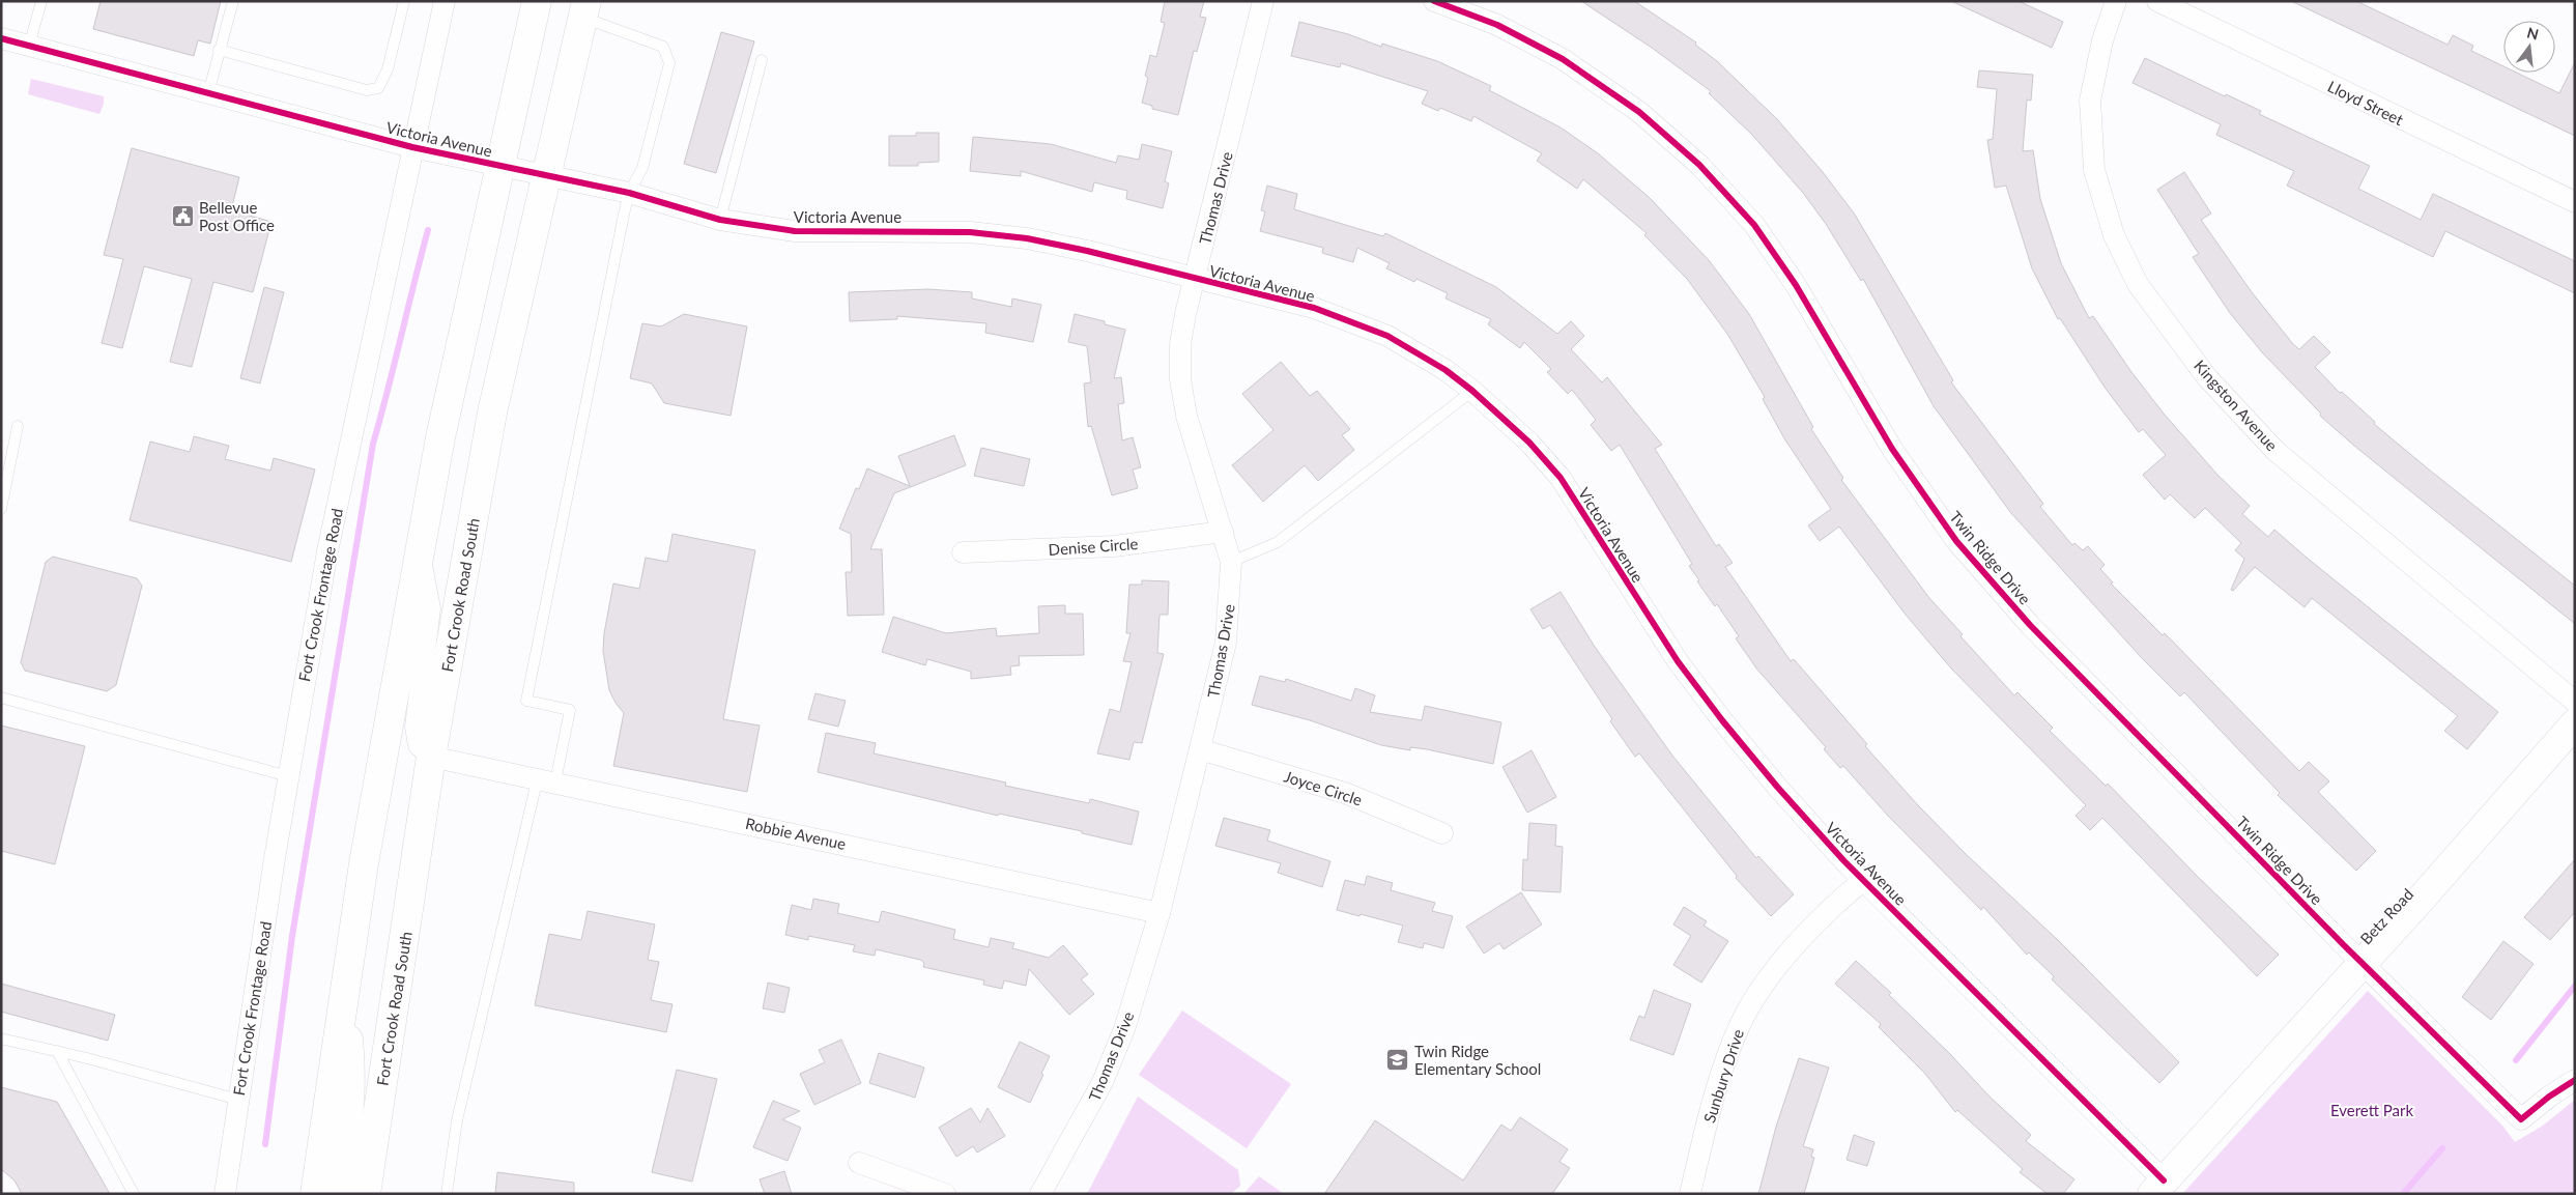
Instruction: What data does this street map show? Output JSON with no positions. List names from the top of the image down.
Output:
{
  "streets": {
    "main road": ["Fort Crook Road South", "Betz Road"],
    "street": [
      "Lloyd Street",
      "Victoria Avenue",
      "Thomas Drive",
      "Kingston Avenue",
      "Denise Circle",
      "Twin Ridge Drive",
      "Fort Crook Frontage Road",
      "Joyce Circle",
      "Robbie Avenue",
      "Sunbury Drive"
    ]
  },
  "crossings": [
    ["Victoria Avenue", "Thomas Drive"],
    ["Victoria Avenue", "Fort Crook Frontage Road"],
    ["Victoria Avenue", "Fort Crook Road South"],
    ["Victoria Avenue", "Betz Road"],
    ["Victoria Avenue", "Sunbury Drive"],
    ["Thomas Drive", "Denise Circle"],
    ["Thomas Drive", "Joyce Circle"],
    ["Thomas Drive", "Robbie Avenue"],
    ["Twin Ridge Drive", "Betz Road"],
    ["Fort Crook Road South", "Robbie Avenue"]
  ],
  "parks": ["Everett Park"],
  "places": {
    "public building": ["Bellevue Post Office"],
    "school or university": ["Twin Ridge Elementary School"]
  },
  "north": "top"
}
